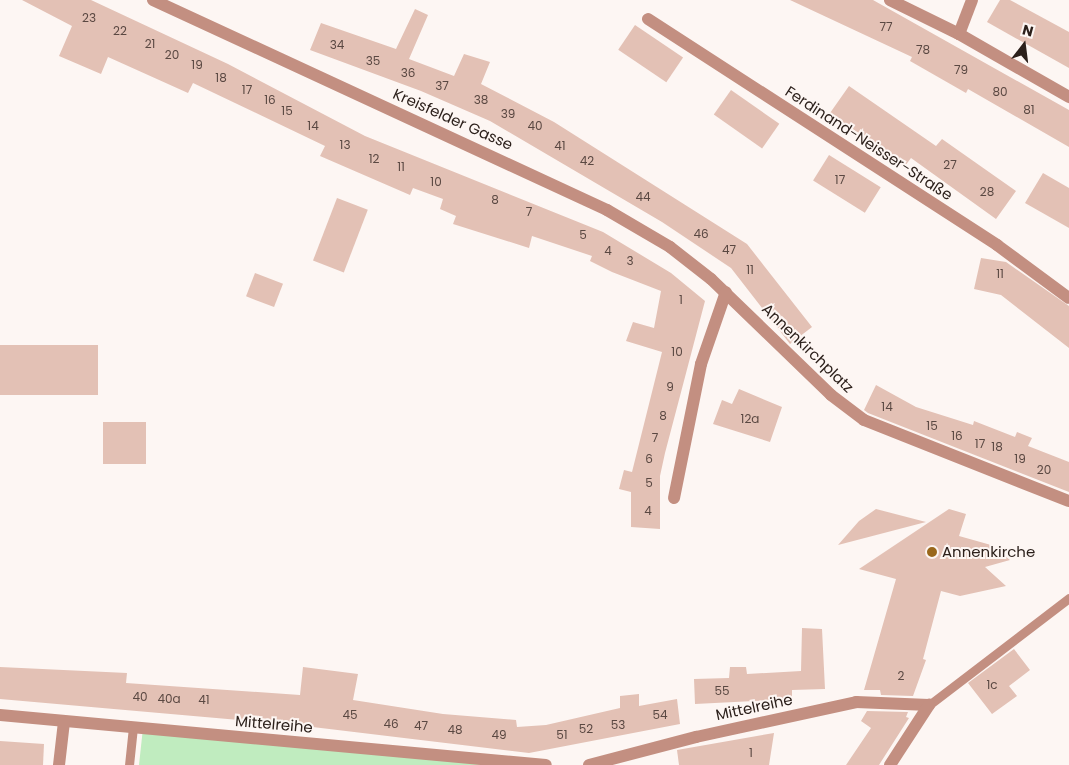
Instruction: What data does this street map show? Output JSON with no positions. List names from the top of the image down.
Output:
{
  "streets": {
    "street": [
      "Kreisfelder Gasse",
      "Ferdinand-Neisser-Straße",
      "Annenkirchplatz",
      "Mittelreihe"
    ]
  },
  "crossings": [
    ["Kreisfelder Gasse", "Annenkirchplatz"]
  ],
  "places": ["Annenkirche"],
  "house_numbers": [
    "23",
    "77",
    "22",
    "21",
    "34",
    "78",
    "20",
    "35",
    "19",
    "79",
    "36",
    "18",
    "37",
    "17",
    "80",
    "16",
    "38",
    "81",
    "15",
    "39",
    "14",
    "40",
    "13",
    "41",
    "12",
    "42",
    "27",
    "11",
    "17",
    "10",
    "28",
    "44",
    "8",
    "7",
    "46",
    "5",
    "47",
    "4",
    "3",
    "11",
    "11",
    "1",
    "10",
    "9",
    "14",
    "8",
    "12a",
    "15",
    "16",
    "7",
    "17",
    "18",
    "6",
    "19",
    "20",
    "5",
    "4",
    "2",
    "1c",
    "55",
    "40",
    "40a",
    "41",
    "45",
    "54",
    "46",
    "53",
    "47",
    "52",
    "48",
    "49",
    "51",
    "1"
  ],
  "north": "top"
}
